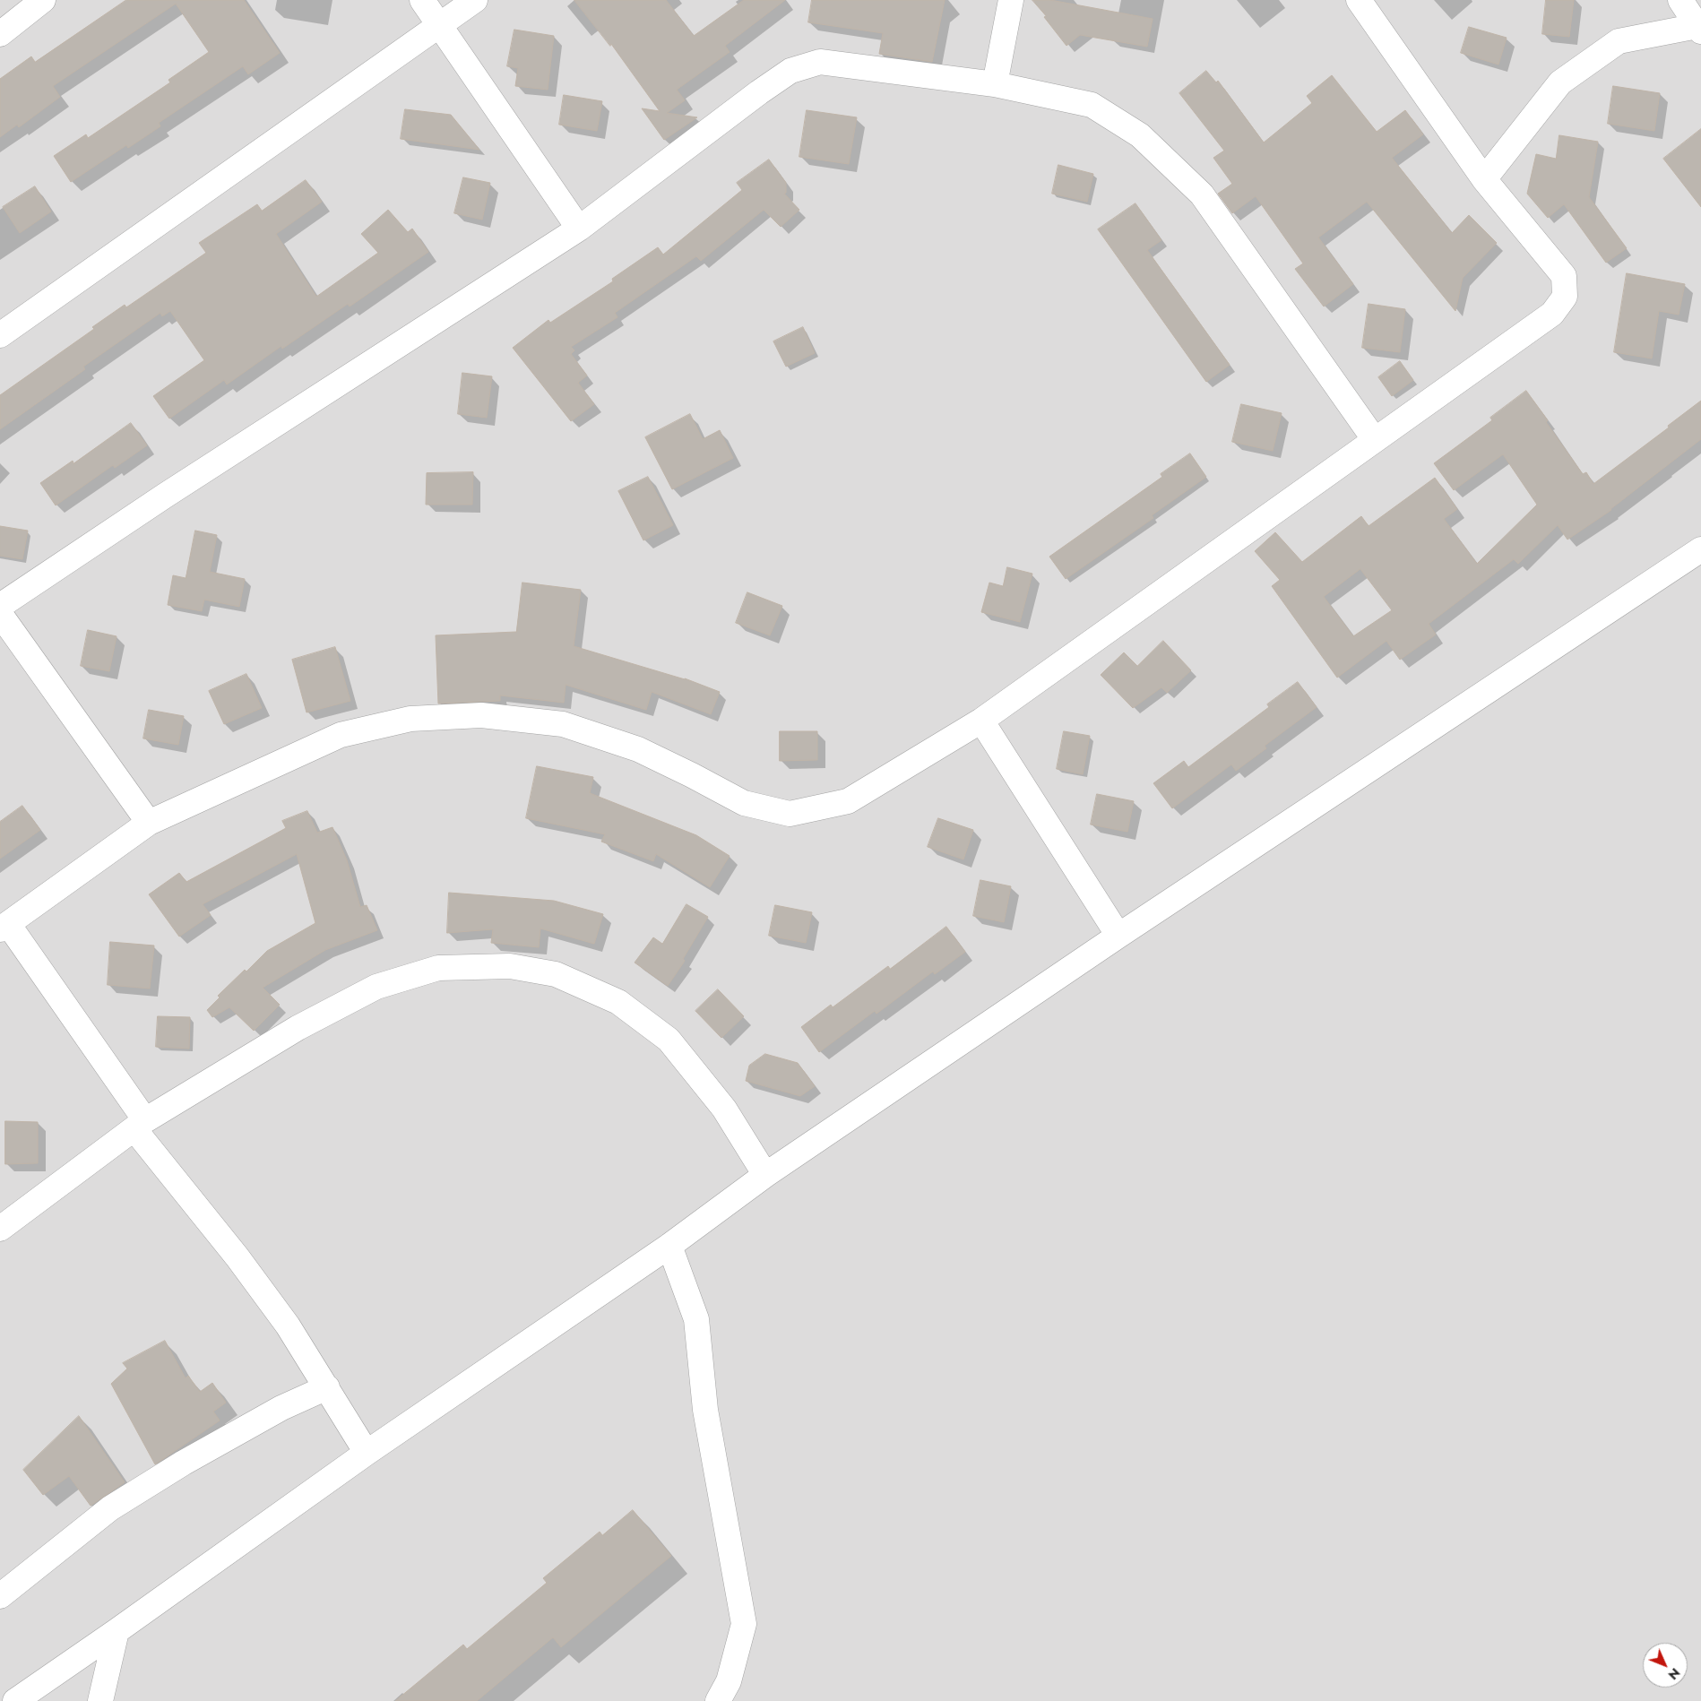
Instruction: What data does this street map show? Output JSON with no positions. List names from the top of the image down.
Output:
{
  "north": "bottom right"
}
